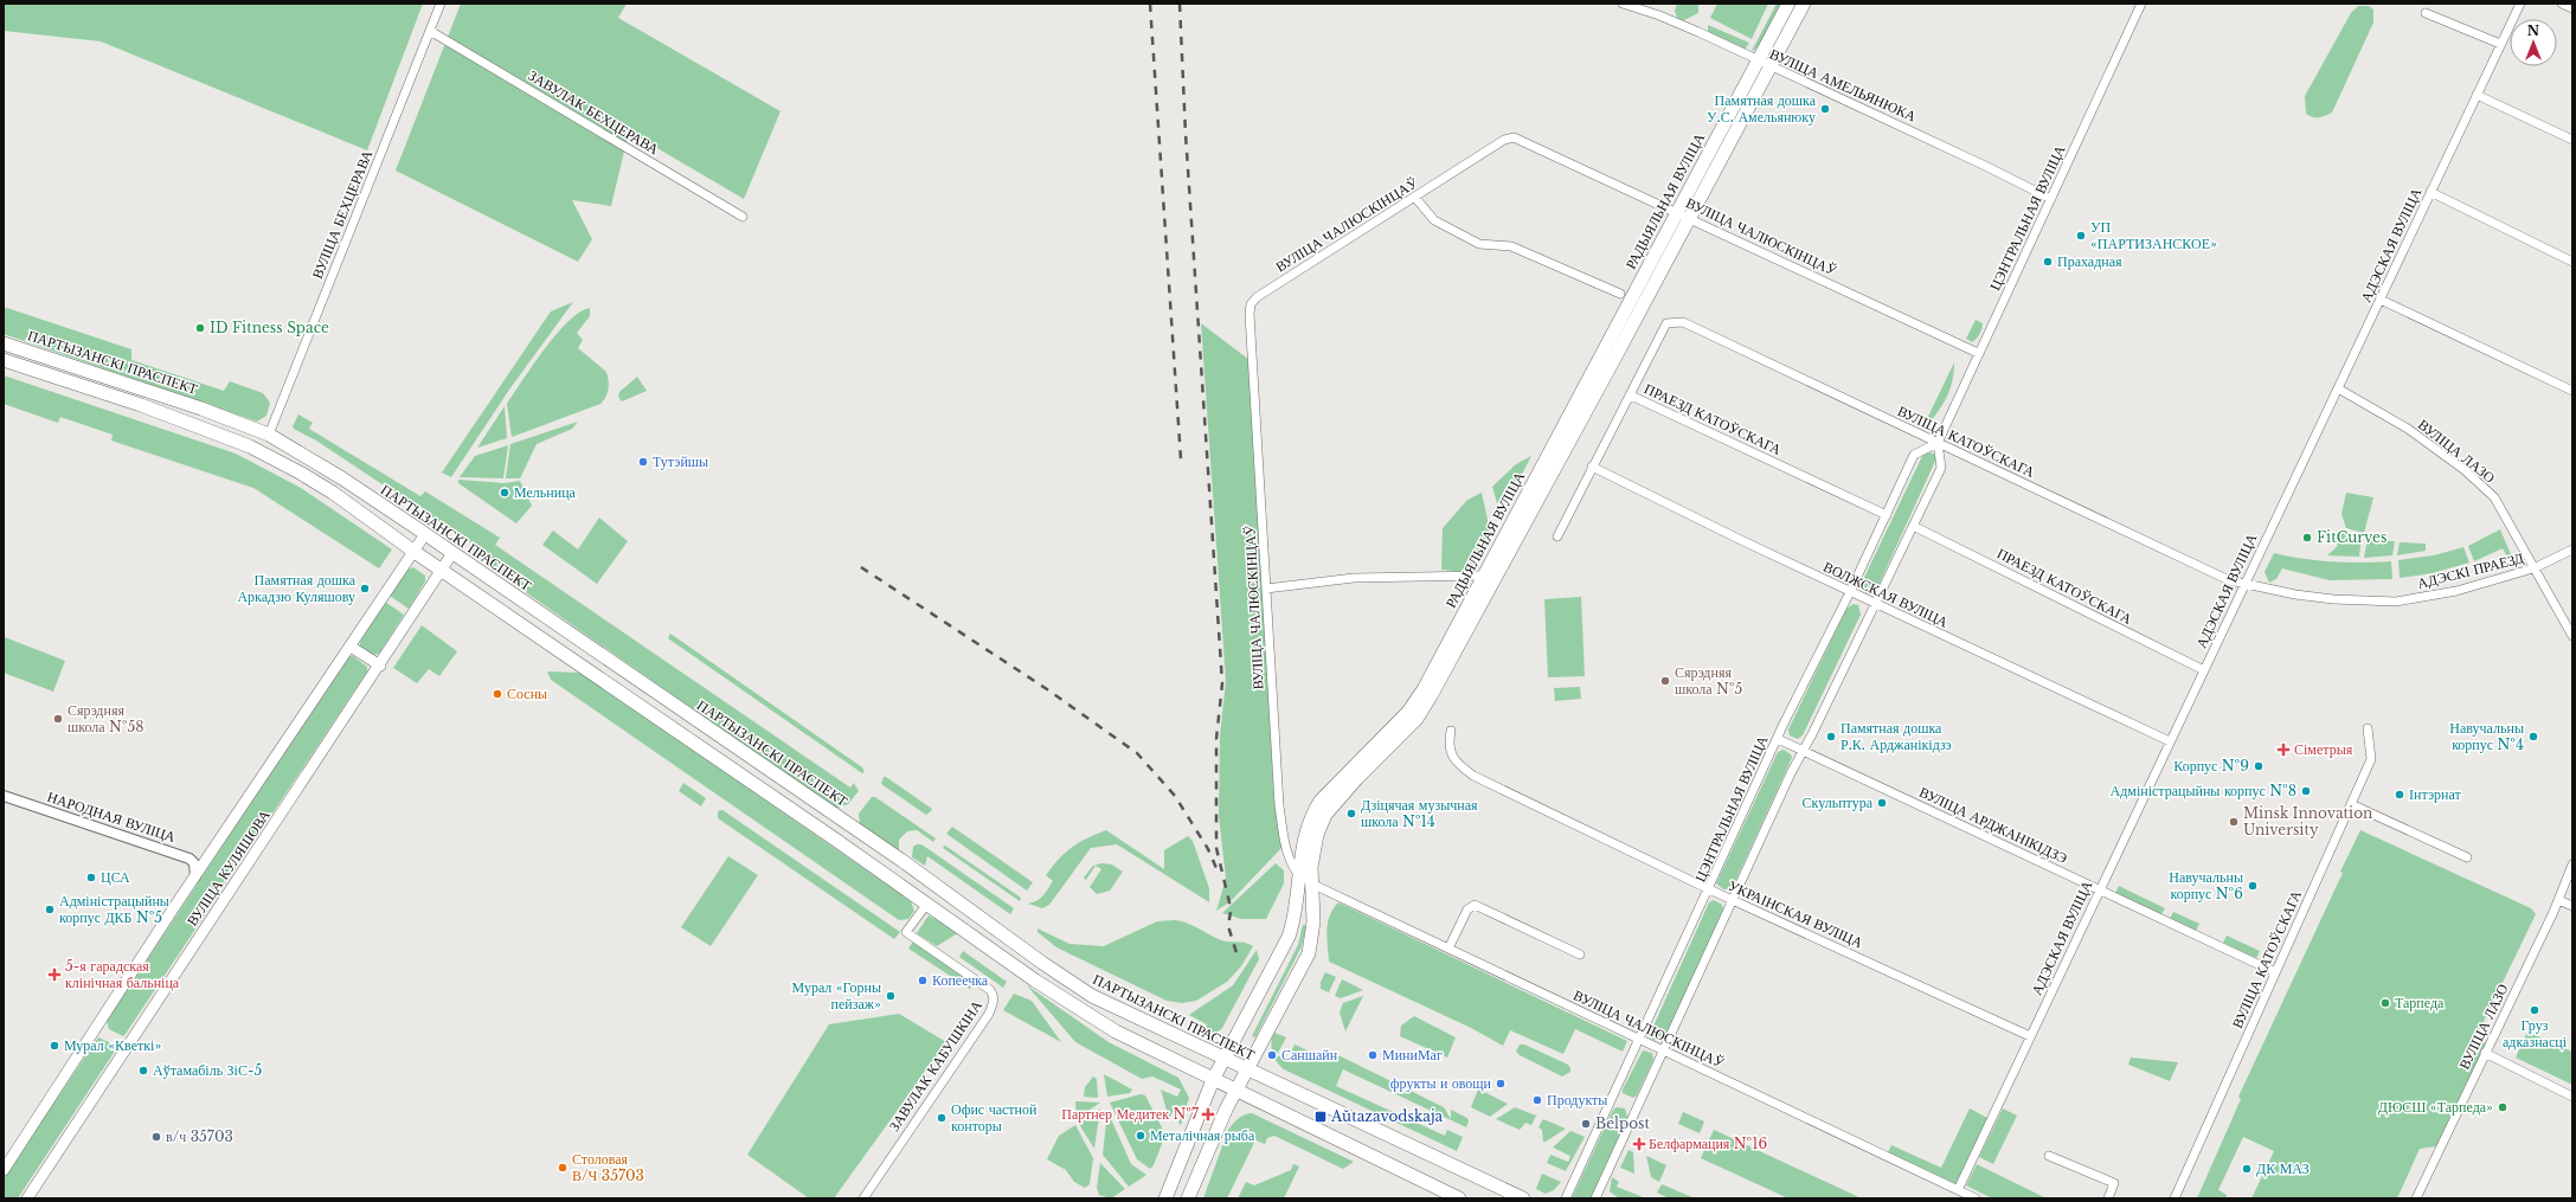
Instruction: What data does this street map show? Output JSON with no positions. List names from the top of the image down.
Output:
{
  "streets": {
    "main road": ["РАДЫЯЛЬНАЯ ВУЛІЦА", "ПАРТЫЗАНСКІ ПРАСПЕКТ", "ВУЛІЦА КУЛЯШОВА"],
    "street": [
      "ВУЛІЦА АМЕЛЬЯНЮКА",
      "ЗАВУЛАК БЕХЦЕРАВА",
      "ВУЛІЦА БЕХЦЕРАВА",
      "ЦЭНТРАЛЬНАЯ ВУЛІЦА",
      "ВУЛІЦА ЧАЛЮСКІНЦАЎ",
      "АДЭСКАЯ ВУЛІЦА",
      "ПРАЕЗД КАТОЎСКАГА",
      "ВУЛІЦА КАТОЎСКАГА",
      "ВУЛІЦА ЛАЗО",
      "АДЭСКІ ПРАЕЗД",
      "ВОЛЖСКАЯ ВУЛІЦА",
      "НАРОДНАЯ ВУЛІЦА",
      "ВУЛІЦА АРДЖАНІКІДЗЭ",
      "УКРАІНСКАЯ ВУЛІЦА",
      "ЗАВУЛАК КАБУШКІНА"
    ]
  },
  "crossings": [
    ["ВУЛІЦА АМЕЛЬЯНЮКА", "РАДЫЯЛЬНАЯ ВУЛІЦА"],
    ["ВУЛІЦА АМЕЛЬЯНЮКА", "ЦЭНТРАЛЬНАЯ ВУЛІЦА"],
    ["ЗАВУЛАК БЕХЦЕРАВА", "ВУЛІЦА БЕХЦЕРАВА"],
    ["РАДЫЯЛЬНАЯ ВУЛІЦА", "ВУЛІЦА ЧАЛЮСКІНЦАЎ"],
    ["РАДЫЯЛЬНАЯ ВУЛІЦА", "ПАРТЫЗАНСКІ ПРАСПЕКТ"],
    ["ВУЛІЦА БЕХЦЕРАВА", "ПАРТЫЗАНСКІ ПРАСПЕКТ"],
    ["ЦЭНТРАЛЬНАЯ ВУЛІЦА", "ВУЛІЦА ЧАЛЮСКІНЦАЎ"],
    ["ЦЭНТРАЛЬНАЯ ВУЛІЦА", "ПРАЕЗД КАТОЎСКАГА"],
    ["ЦЭНТРАЛЬНАЯ ВУЛІЦА", "ВУЛІЦА КАТОЎСКАГА"],
    ["ЦЭНТРАЛЬНАЯ ВУЛІЦА", "ВОЛЖСКАЯ ВУЛІЦА"],
    ["ЦЭНТРАЛЬНАЯ ВУЛІЦА", "ВУЛІЦА АРДЖАНІКІДЗЭ"],
    ["ЦЭНТРАЛЬНАЯ ВУЛІЦА", "УКРАІНСКАЯ ВУЛІЦА"],
    ["ВУЛІЦА ЧАЛЮСКІНЦАЎ", "АДЭСКАЯ ВУЛІЦА"],
    ["АДЭСКАЯ ВУЛІЦА", "ПРАЕЗД КАТОЎСКАГА"],
    ["АДЭСКАЯ ВУЛІЦА", "ВУЛІЦА КАТОЎСКАГА"],
    ["АДЭСКАЯ ВУЛІЦА", "ВУЛІЦА ЛАЗО"],
    ["АДЭСКАЯ ВУЛІЦА", "АДЭСКІ ПРАЕЗД"],
    ["АДЭСКАЯ ВУЛІЦА", "ВОЛЖСКАЯ ВУЛІЦА"],
    ["АДЭСКАЯ ВУЛІЦА", "ВУЛІЦА АРДЖАНІКІДЗЭ"],
    ["АДЭСКАЯ ВУЛІЦА", "УКРАІНСКАЯ ВУЛІЦА"],
    ["ПАРТЫЗАНСКІ ПРАСПЕКТ", "ВУЛІЦА КУЛЯШОВА"],
    ["ПРАЕЗД КАТОЎСКАГА", "ВУЛІЦА КАТОЎСКАГА"],
    ["ВУЛІЦА КАТОЎСКАГА", "АДЭСКІ ПРАЕЗД"],
    ["ВУЛІЦА КАТОЎСКАГА", "ВУЛІЦА АРДЖАНІКІДЗЭ"],
    ["ВУЛІЦА ЛАЗО", "АДЭСКІ ПРАЕЗД"],
    ["НАРОДНАЯ ВУЛІЦА", "ВУЛІЦА КУЛЯШОВА"]
  ],
  "places": {
    "other": [
      "Памятная дошка У.С. Амельянюку",
      "УП «ПАРТИЗАНСКОЕ»",
      "Прахадная",
      "ID Fitness Space",
      "Тутэйшы",
      "Мельница",
      "FitCurves",
      "Памятная дошка Аркадзю Куляшову",
      "Сярэдняя школа №5",
      "Сосны",
      "Сярэдняя школа №58",
      "Памятная дошка Р.К. Арджанікідзэ",
      "Навучальны корпус №4",
      "Корпус №9",
      "Адміністрацыйны корпус №8",
      "Інтэрнат",
      "Скульптура",
      "Дзіцячая музычная школа №14",
      "Minsk Innovation University",
      "ЦСА",
      "Навучальны корпус №6",
      "Адміністрацыйны корпус ДКБ №5",
      "Копеечка",
      "Мурал «Горны пейзаж»",
      "Тарпеда",
      "Груз адказнасці",
      "Мурал «Кветкі»",
      "Саншайн",
      "МиниМаг",
      "Аўтамабіль ЗіС-5",
      "фрукты и овощи",
      "Продукты",
      "ДЮСШ «Тарпеда»",
      "Офис частной конторы",
      "Belpost",
      "Металічная рыба",
      "в/ч 35703",
      "Столовая В/Ч 35703",
      "ДК МАЗ"
    ],
    "health": [
      "Сіметрыя",
      "5-я гарадская клінічная бальніца",
      "Партнер Медитек №7",
      "Белфармация №16"
    ],
    "transit": ["Aŭtazavodskaja"]
  },
  "north": "top"
}
